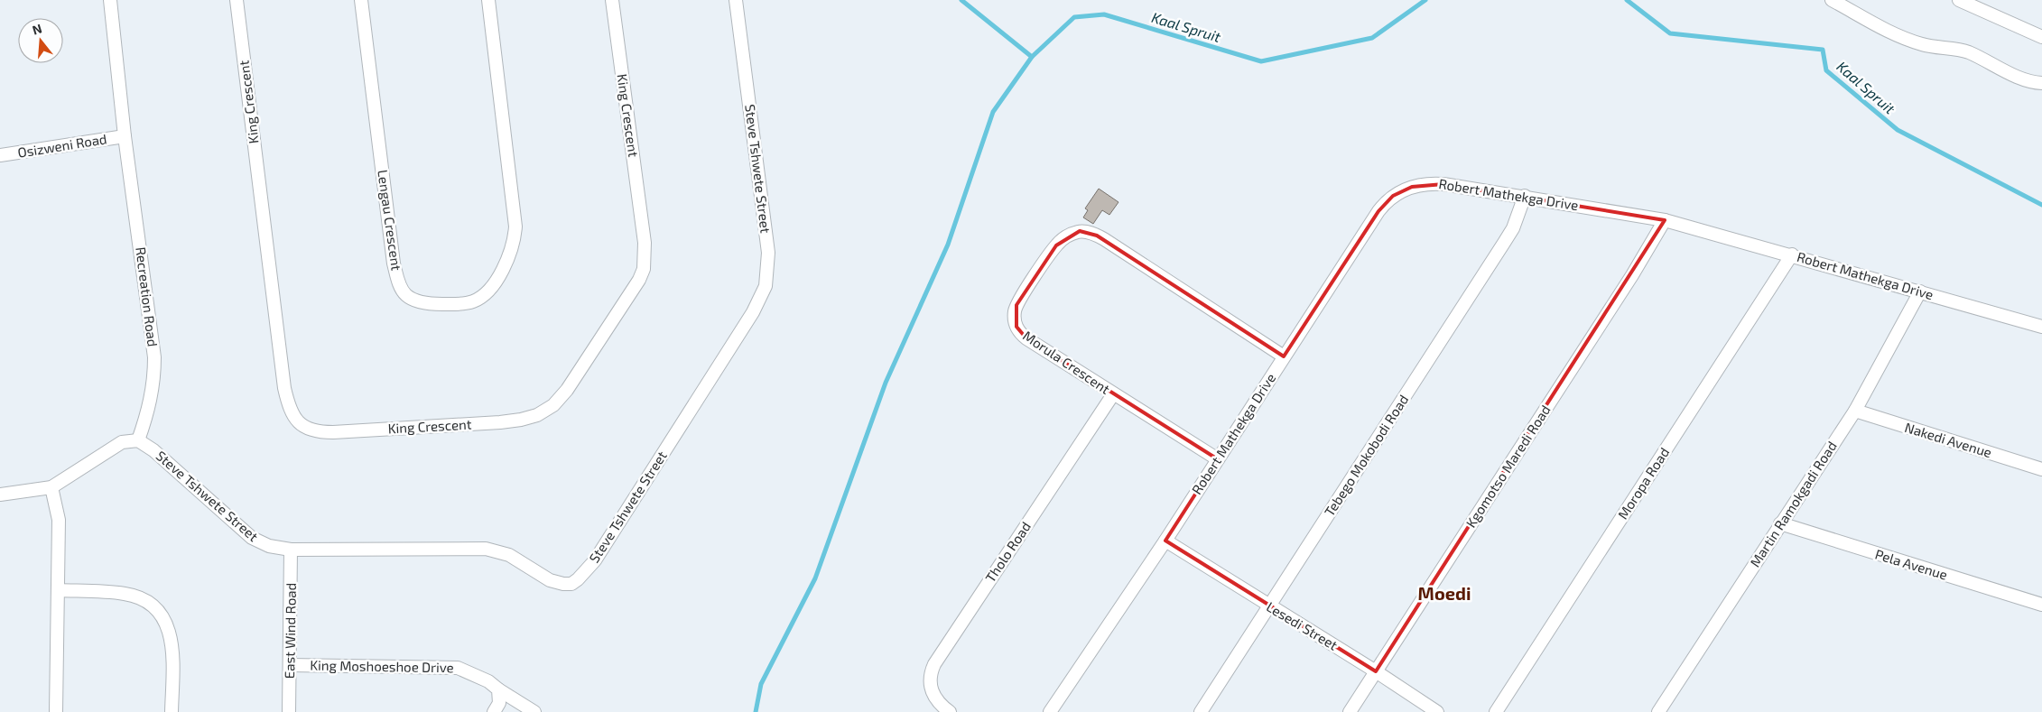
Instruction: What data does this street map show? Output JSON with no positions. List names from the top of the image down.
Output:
{
  "streets": {
    "street": [
      "King Crescent",
      "Osizweni Road",
      "Steve Tshwete Street",
      "Robert Mathekga Drive",
      "Lengau Crescent",
      "Recreation Road",
      "Morula Crescent",
      "Nakedi Avenue",
      "Tebego Mokobodi Road",
      "Kgomotso Maredi Road",
      "Moropa Road",
      "Martin Ramokgadi Road",
      "Tholo Road",
      "Pela Avenue",
      "Lesedi Street",
      "East Wind Road",
      "King Moshoeshoe Drive"
    ]
  },
  "crossings": [
    ["Osizweni Road", "Recreation Road"],
    ["Steve Tshwete Street", "Recreation Road"],
    ["Steve Tshwete Street", "East Wind Road"],
    ["Robert Mathekga Drive", "Morula Crescent"],
    ["Robert Mathekga Drive", "Tebego Mokobodi Road"],
    ["Robert Mathekga Drive", "Kgomotso Maredi Road"],
    ["Robert Mathekga Drive", "Moropa Road"],
    ["Robert Mathekga Drive", "Martin Ramokgadi Road"],
    ["Robert Mathekga Drive", "Lesedi Street"],
    ["Morula Crescent", "Tholo Road"],
    ["Nakedi Avenue", "Martin Ramokgadi Road"],
    ["Tebego Mokobodi Road", "Lesedi Street"],
    ["Kgomotso Maredi Road", "Lesedi Street"],
    ["Martin Ramokgadi Road", "Pela Avenue"],
    ["East Wind Road", "King Moshoeshoe Drive"]
  ],
  "districts": ["Moedi"],
  "water": ["Kaal Spruit"],
  "north": "top"
}
